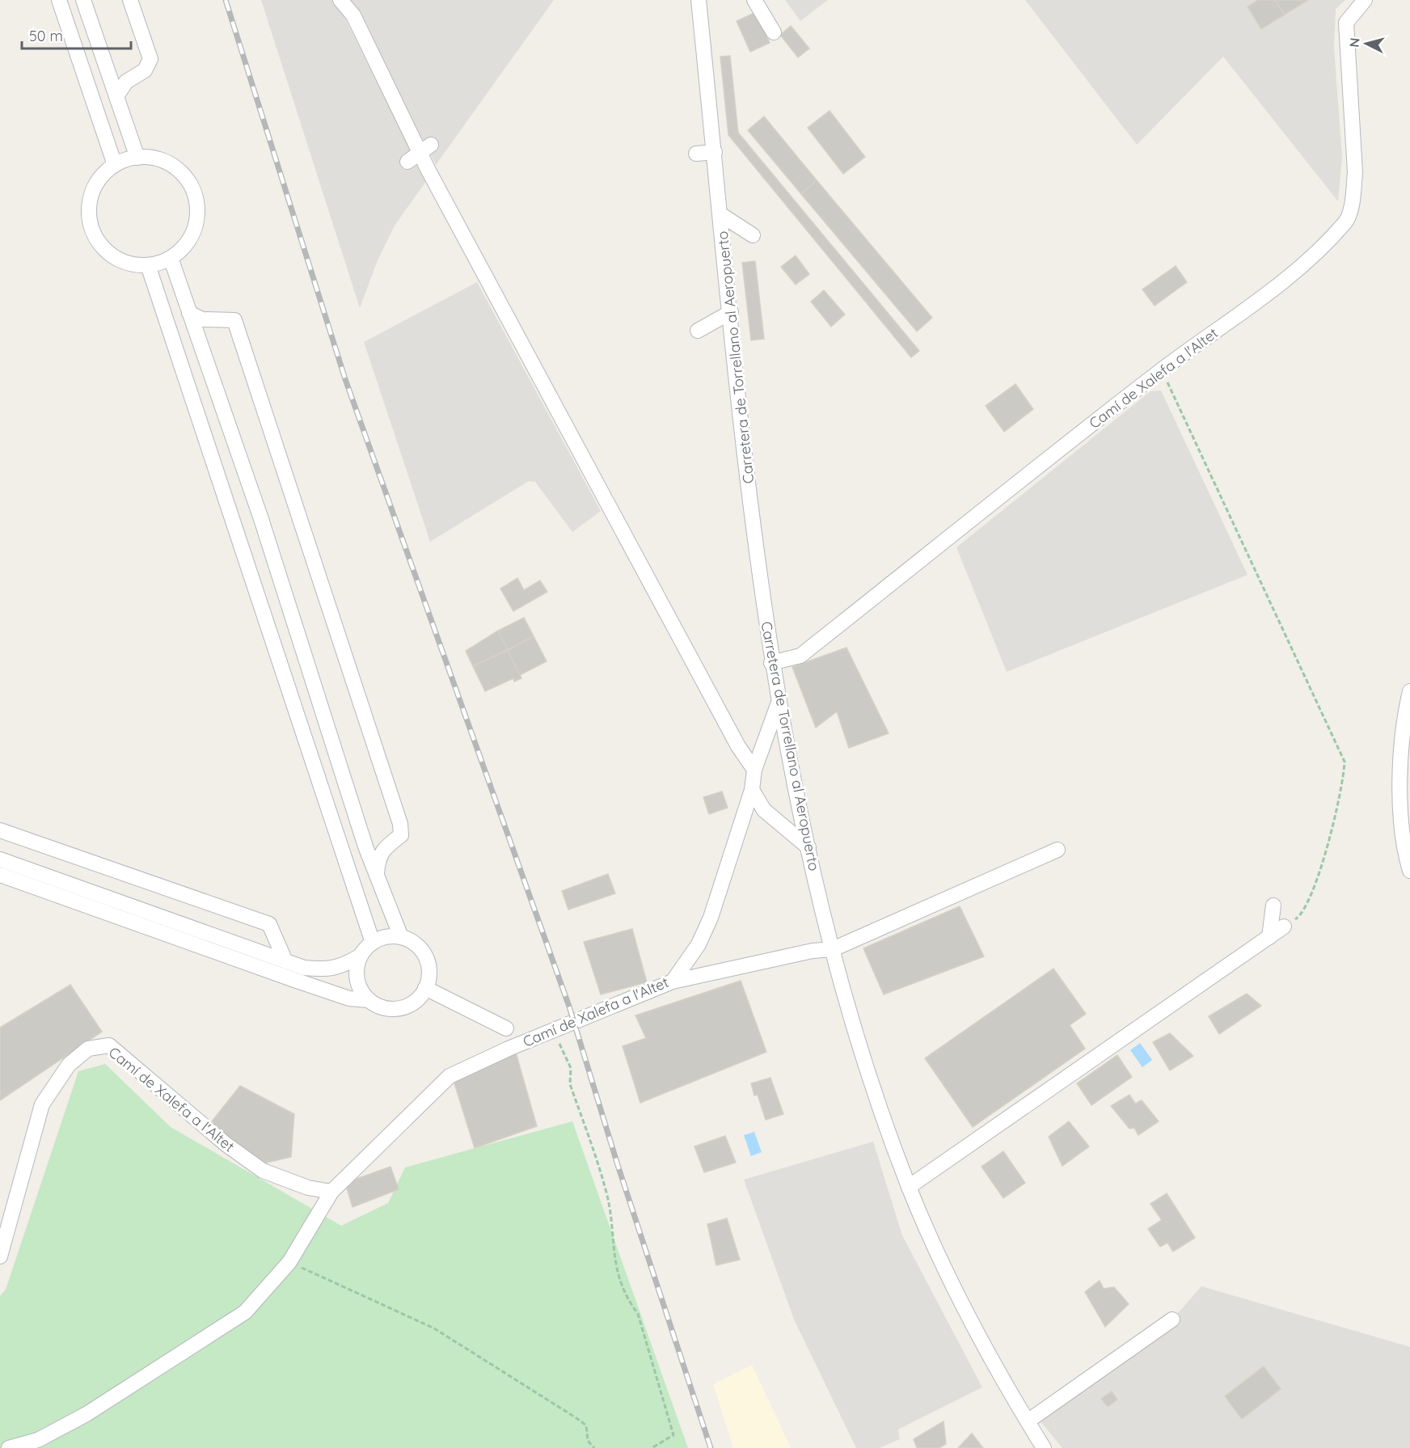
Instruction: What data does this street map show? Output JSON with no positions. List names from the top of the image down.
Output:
{
  "streets": {
    "street": ["Carretera de Torrellano al Aeropuerto", "Camí de Xalefa a l'Altet"]
  },
  "crossings": [
    ["Carretera de Torrellano al Aeropuerto", "Camí de Xalefa a l'Altet"]
  ],
  "scale_bar": "50 m",
  "north": "left"
}
